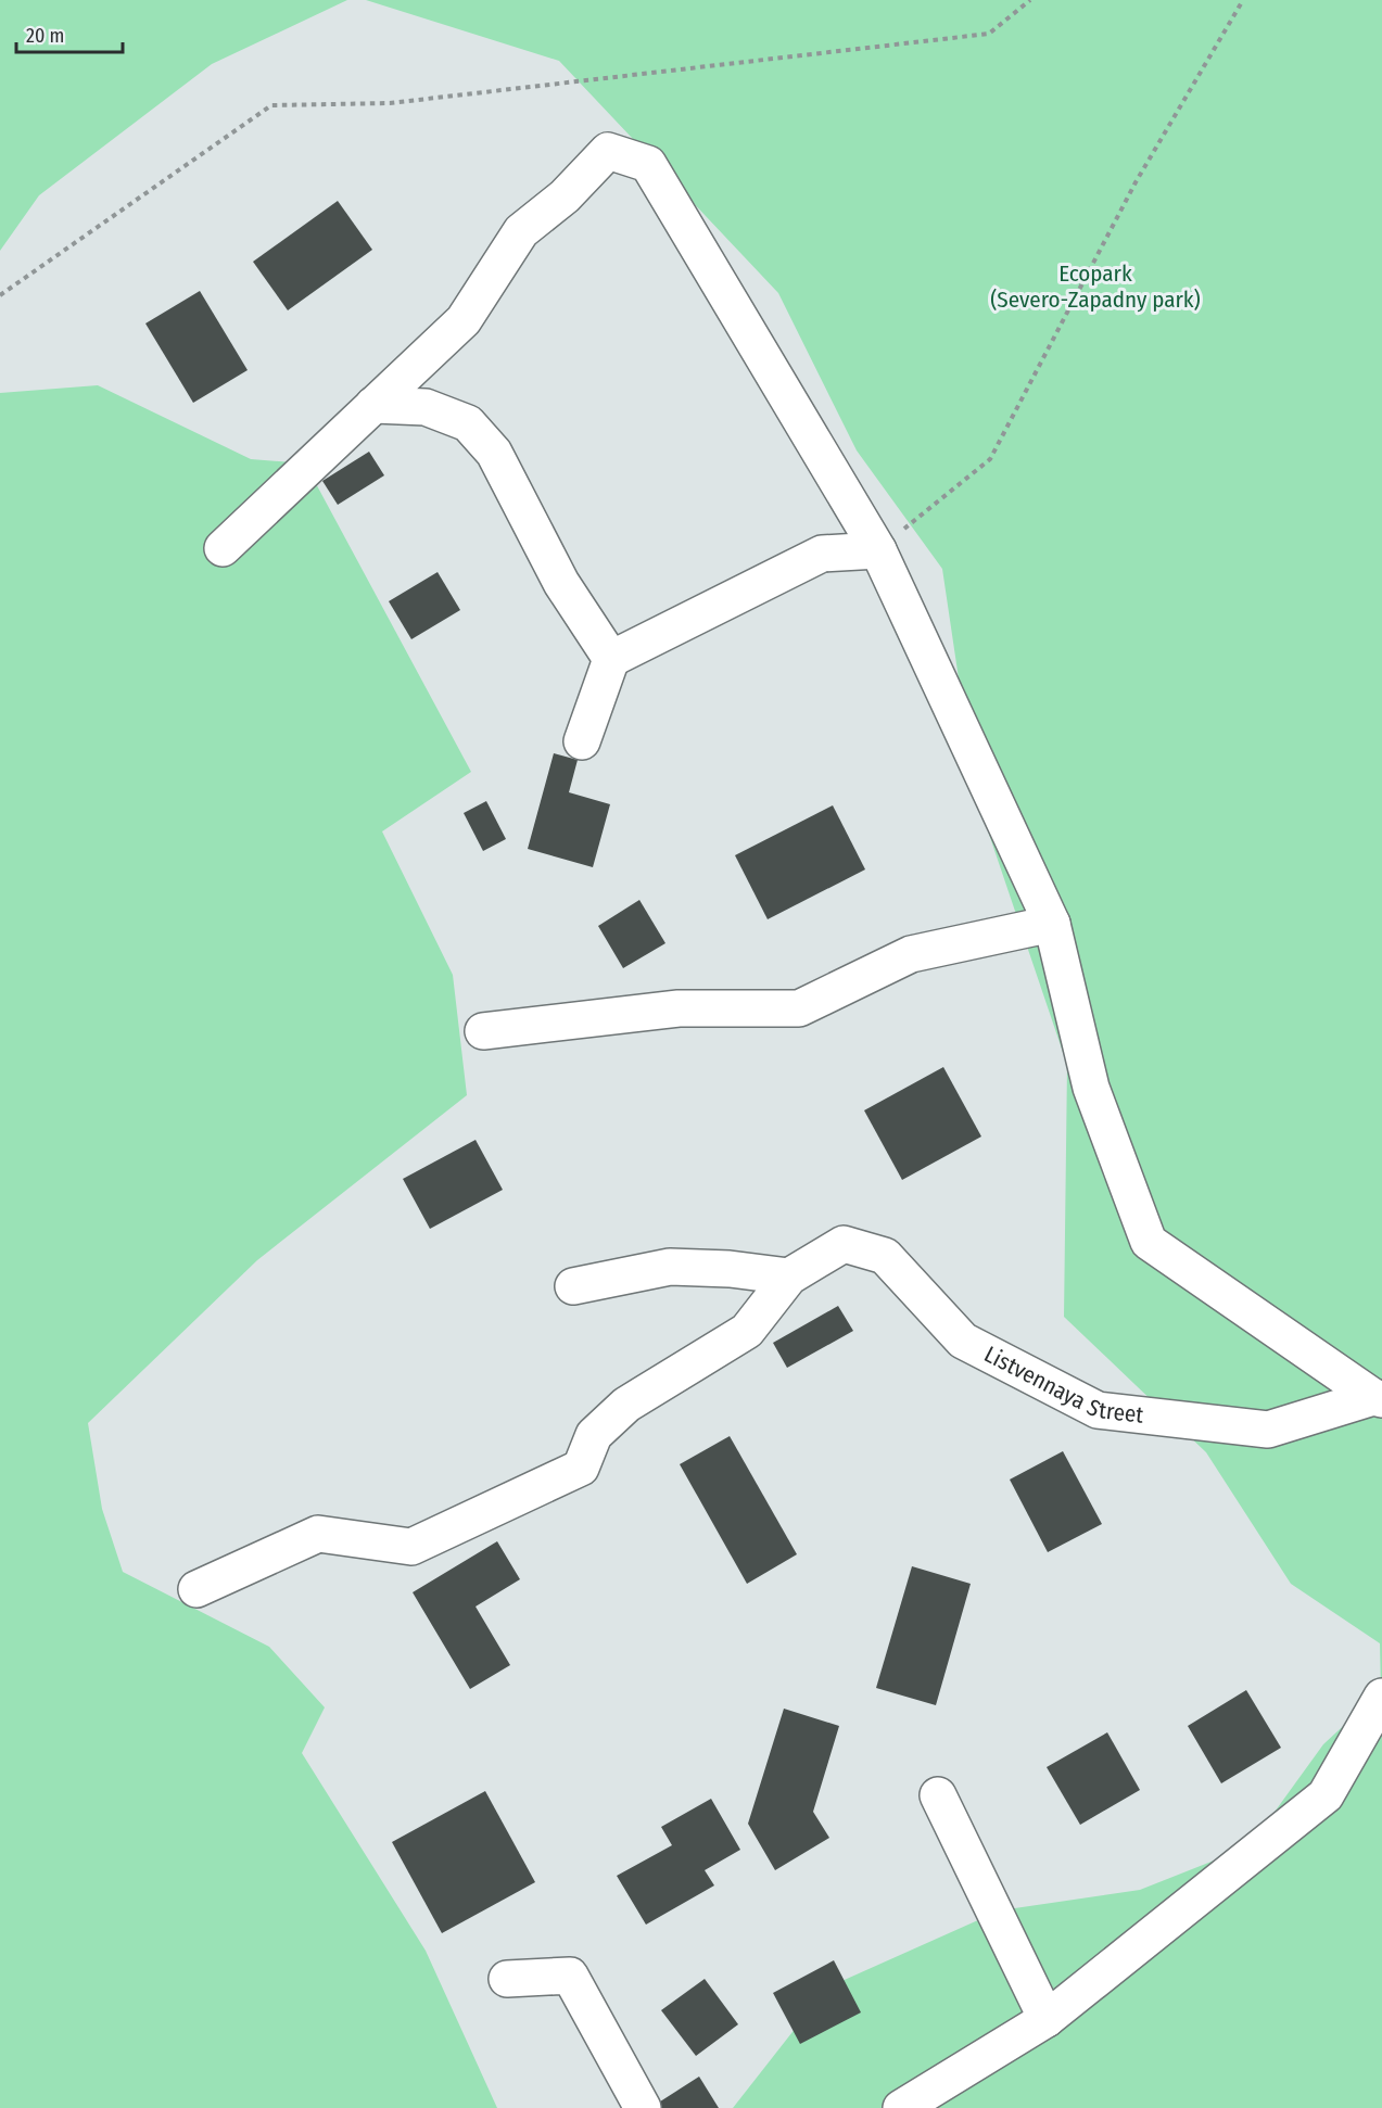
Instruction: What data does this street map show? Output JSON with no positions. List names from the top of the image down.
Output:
{
  "streets": {
    "street": ["Listvennaya Street"]
  },
  "parks": ["Ecopark (Severo-Zapadny park)"],
  "scale_bar": "20 m"
}
